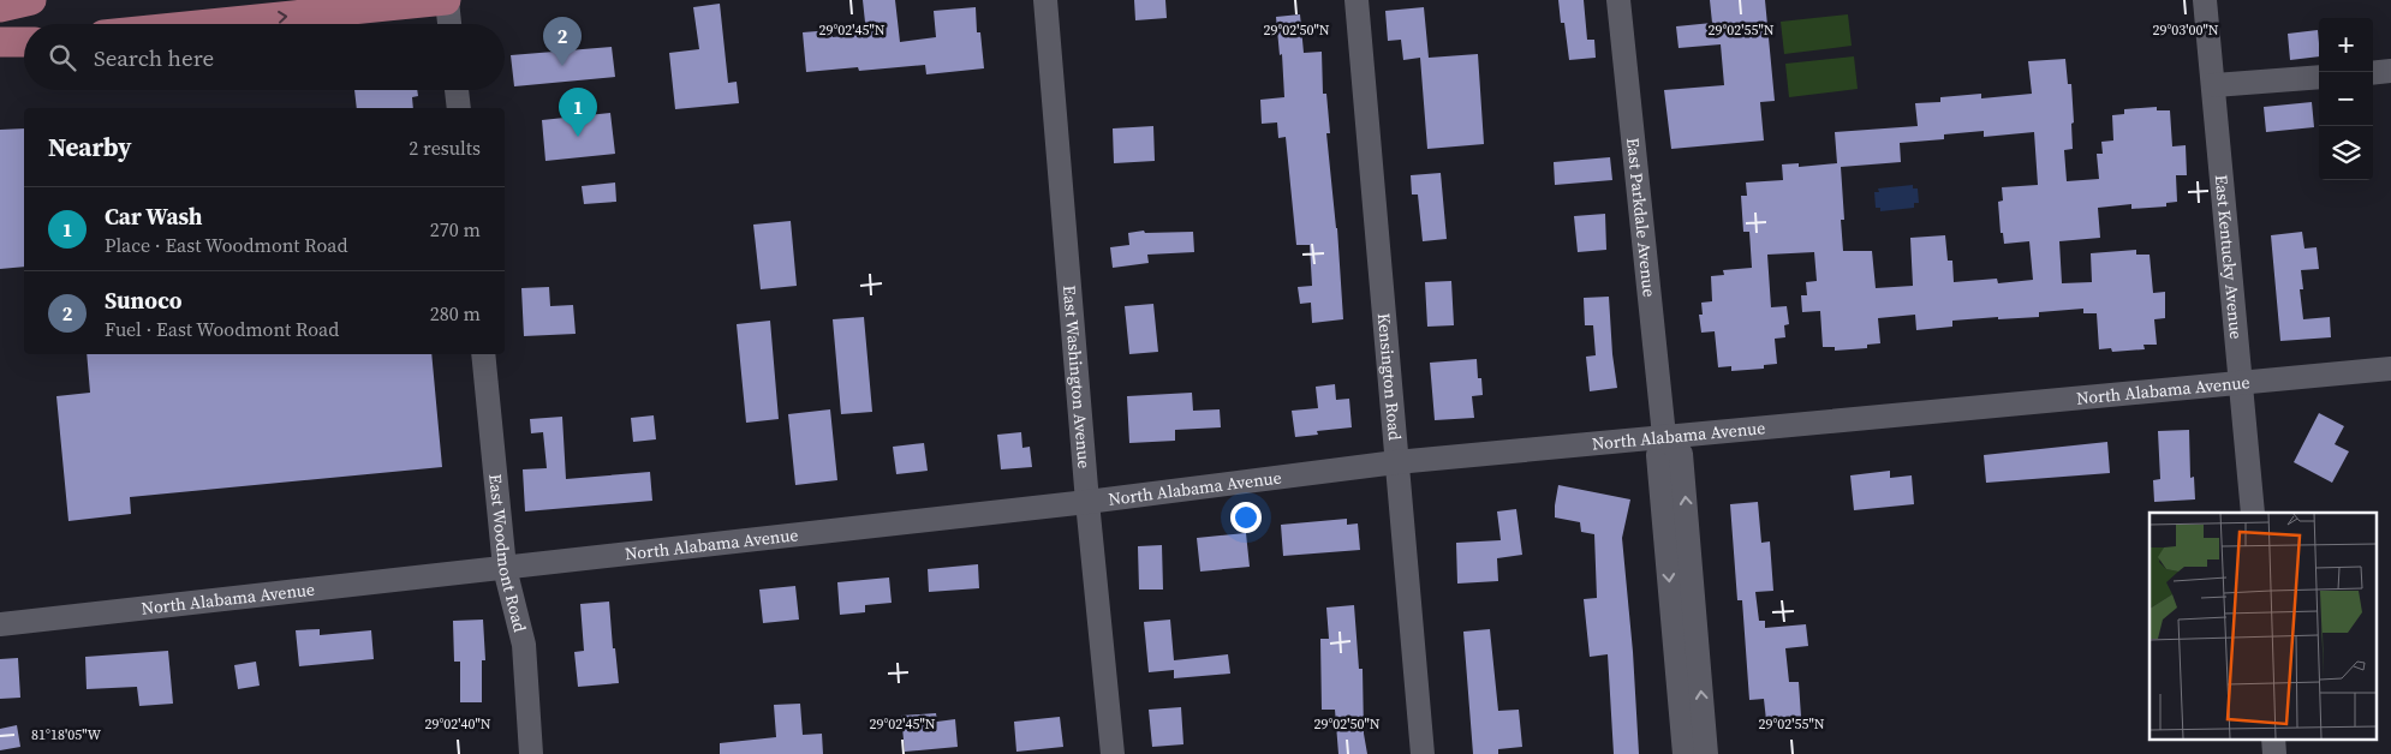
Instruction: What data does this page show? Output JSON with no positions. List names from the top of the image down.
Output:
{
  "streets": {
    "street": [
      "East Parkdale Avenue",
      "East Kentucky Avenue",
      "East Washington Avenue",
      "Kensington Road",
      "North Alabama Avenue",
      "East Woodmont Road"
    ]
  },
  "crossings": [
    ["East Parkdale Avenue", "North Alabama Avenue"],
    ["East Kentucky Avenue", "North Alabama Avenue"],
    ["East Washington Avenue", "North Alabama Avenue"],
    ["Kensington Road", "North Alabama Avenue"],
    ["North Alabama Avenue", "East Woodmont Road"]
  ],
  "page": {
    "pins": ["2", "1"],
    "map_buttons": ["+", "−"],
    "search": "Search here",
    "heading": ["Nearby", "2 results"],
    "list": [
      {
        "mark": "1",
        "name": "Car Wash",
        "note": "Place · East Woodmont Road",
        "value": "270 m"
      },
      {
        "mark": "2",
        "name": "Sunoco",
        "note": "Fuel · East Woodmont Road",
        "value": "280 m"
      }
    ]
  },
  "coordinates": [
    "29°02'45\"N",
    "29°02'50\"N",
    "29°02'55\"N",
    "29°03'00\"N",
    "29°02'40\"N",
    "81°18'05\"W"
  ]
}
